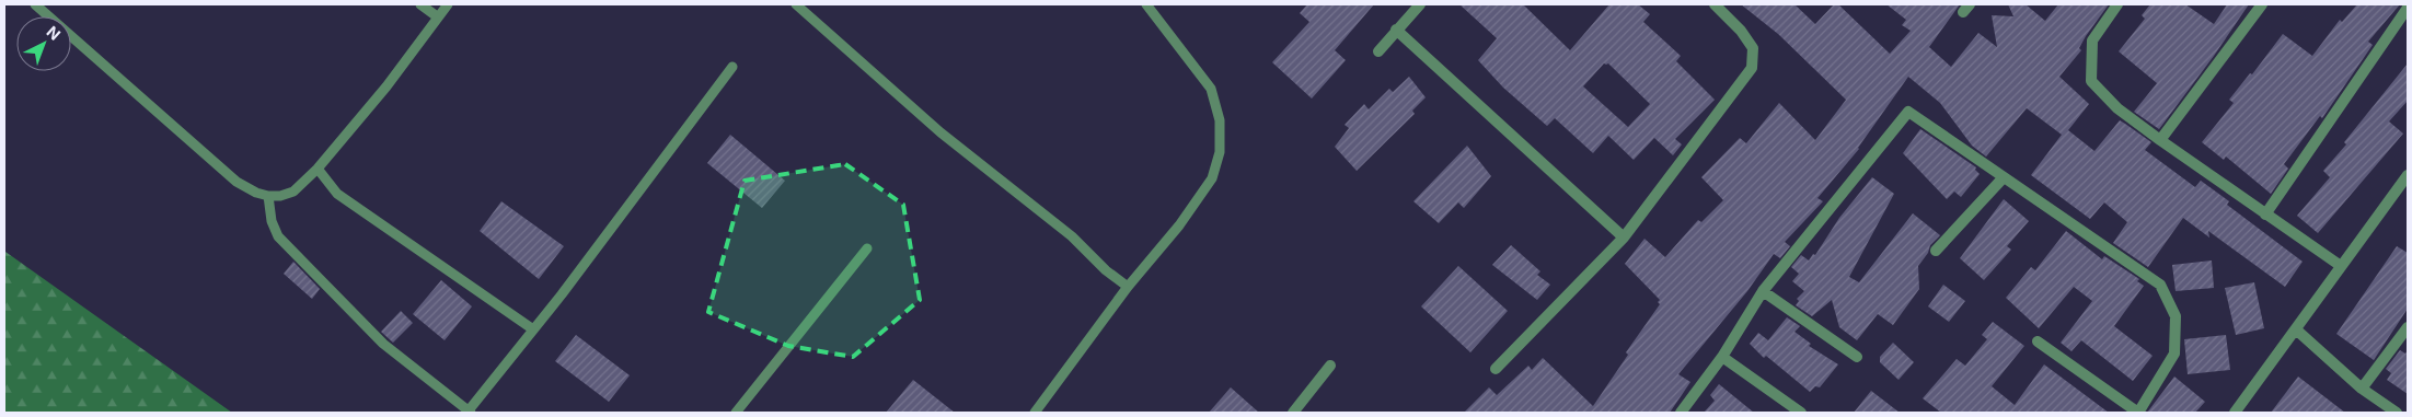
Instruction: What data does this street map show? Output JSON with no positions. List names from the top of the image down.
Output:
{
  "north": "top right"
}
